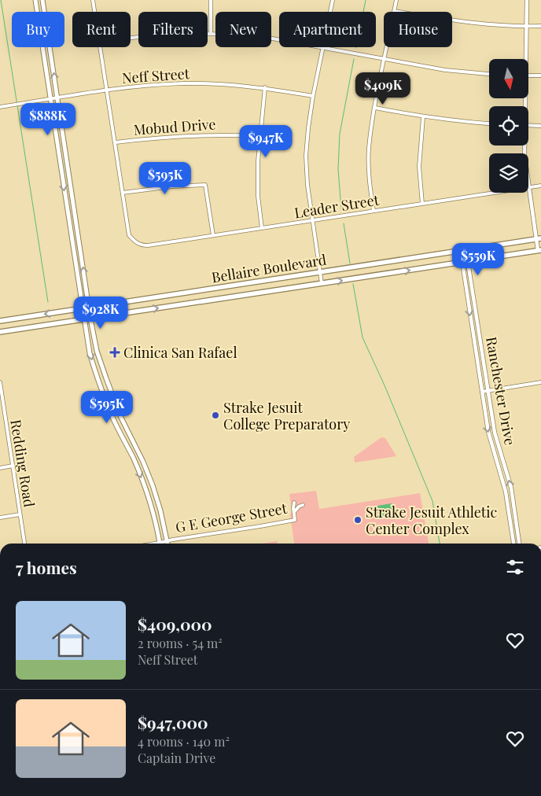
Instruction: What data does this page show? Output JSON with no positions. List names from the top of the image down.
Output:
{
  "streets": {
    "main road": ["Bellaire Boulevard"],
    "street": [
      "Neff Street",
      "Mobud Drive",
      "Leader Street",
      "Ranchester Drive",
      "Redding Road",
      "G E George Street"
    ]
  },
  "crossings": [
    ["Bellaire Boulevard", "Ranchester Drive"]
  ],
  "places": {
    "health": ["Clinica San Rafael"],
    "other": ["Strake Jesuit College Preparatory", "Strake Jesuit Athletic Center Complex"]
  },
  "north": "bottom",
  "page": {
    "chip": [
      "Buy",
      "Rent",
      "Filters",
      "New",
      "Apartment",
      "House"
    ],
    "price": [
      "$409K",
      "$888K",
      "$947K",
      "$595K",
      "$559K",
      "$928K",
      "$595K"
    ],
    "heading": "7 homes",
    "list": [
      {
        "name": "$409,000",
        "note": "2 rooms · 54 m² · Neff Street"
      },
      {
        "name": "$947,000",
        "note": "4 rooms · 140 m² · Captain Drive"
      }
    ]
  }
}
